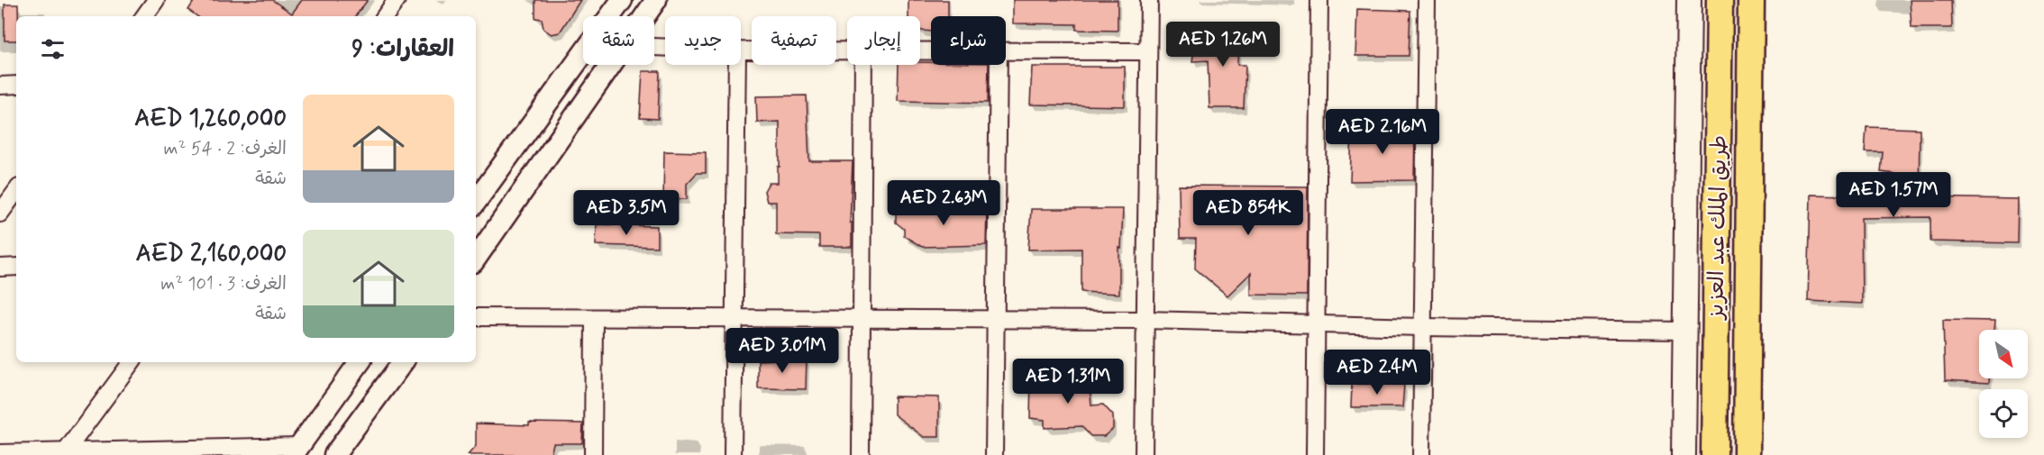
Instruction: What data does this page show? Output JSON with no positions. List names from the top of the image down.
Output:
{
  "streets": {
    "main road": ["طريق الملك عبد العزيز"]
  },
  "north": "bottom right",
  "page": {
    "chip": [
      "شراء",
      "إيجار",
      "تصفية",
      "جديد",
      "شقة"
    ],
    "heading": "العقارات: 9",
    "price": [
      "AED 1.26M",
      "AED 2.16M",
      "AED 1.57M",
      "AED 2.63M",
      "AED 3.5M",
      "AED 854K",
      "AED 3.01M",
      "AED 2.4M",
      "AED 1.31M"
    ],
    "list": [
      {
        "name": "AED 1,260,000",
        "note": "الغرف: 2 · 54 m² · شقة"
      },
      {
        "name": "AED 2,160,000",
        "note": "الغرف: 3 · 101 m² · شقة"
      }
    ]
  }
}
